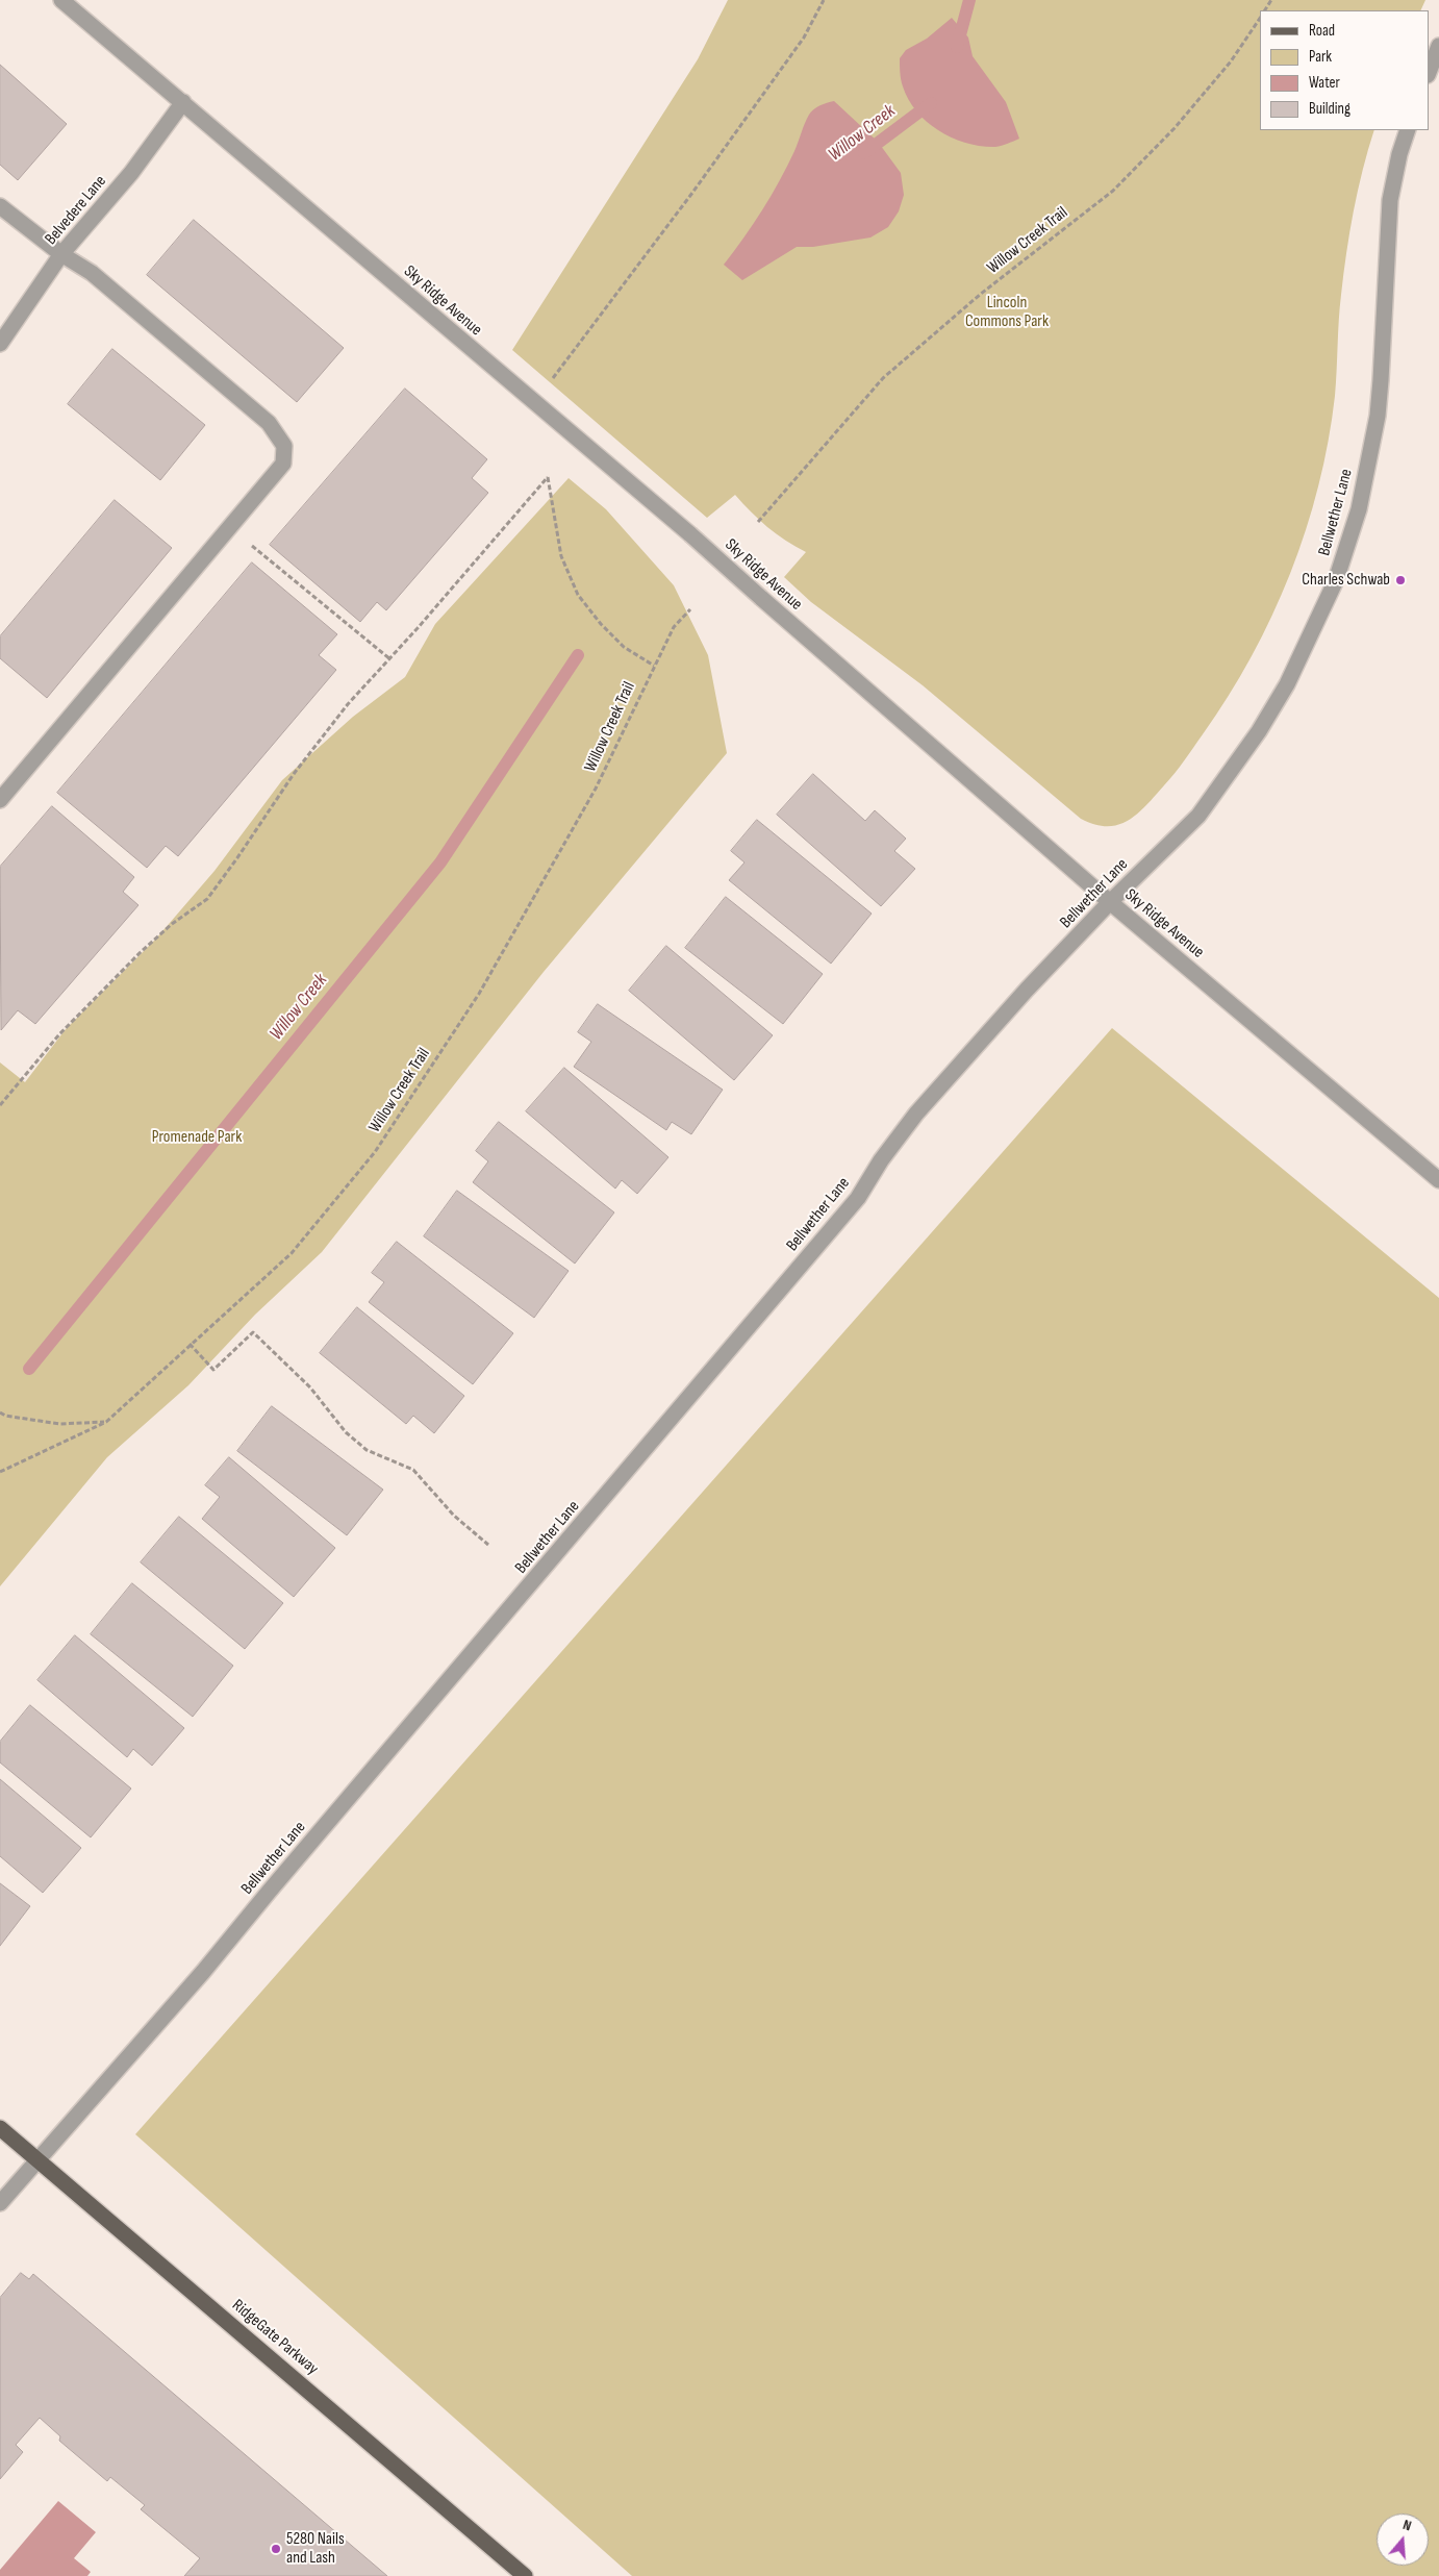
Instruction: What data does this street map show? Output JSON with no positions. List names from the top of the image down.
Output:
{
  "streets": {
    "main road": ["RidgeGate Parkway"],
    "street": ["Belvedere Lane", "Sky Ridge Avenue", "Bellwether Lane"],
    "path": ["Willow Creek Trail"]
  },
  "crossings": [
    ["Belvedere Lane", "Sky Ridge Avenue"],
    ["Sky Ridge Avenue", "Bellwether Lane"],
    ["Bellwether Lane", "RidgeGate Parkway"]
  ],
  "water": ["Willow Creek"],
  "parks": ["Lincoln Commons Park", "Promenade Park"],
  "places": ["Charles Schwab", "5280 Nails and Lash"],
  "legend": [
    "Road",
    "Park",
    "Water",
    "Building"
  ],
  "north": "top"
}
